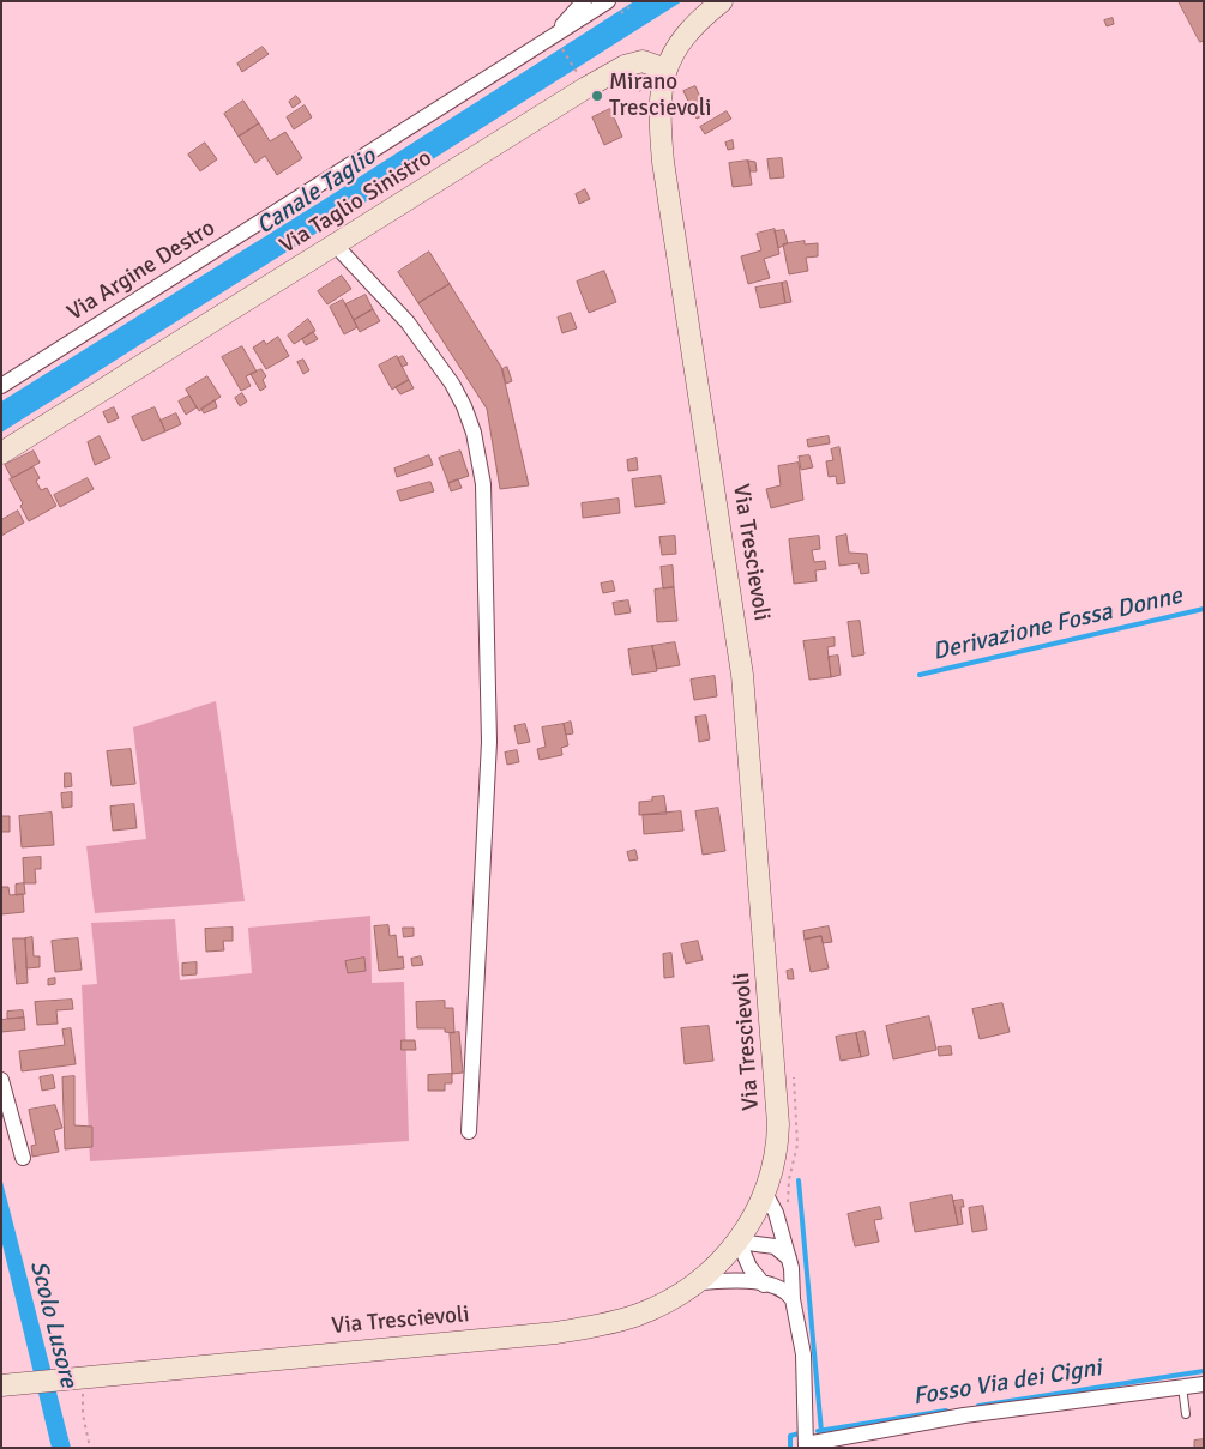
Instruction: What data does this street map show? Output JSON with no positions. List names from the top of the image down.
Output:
{
  "streets": {
    "main road": ["Via Taglio Sinistro", "Via Trescievoli"],
    "street": ["Via Argine Destro"]
  },
  "crossings": [
    ["Via Taglio Sinistro", "Via Trescievoli"]
  ],
  "water": [
    "Canale Taglio",
    "Derivazione Fossa Donne",
    "Scolo Lusore",
    "Fosso Via dei Cigni"
  ],
  "places": ["Mirano Trescievoli"]
}
